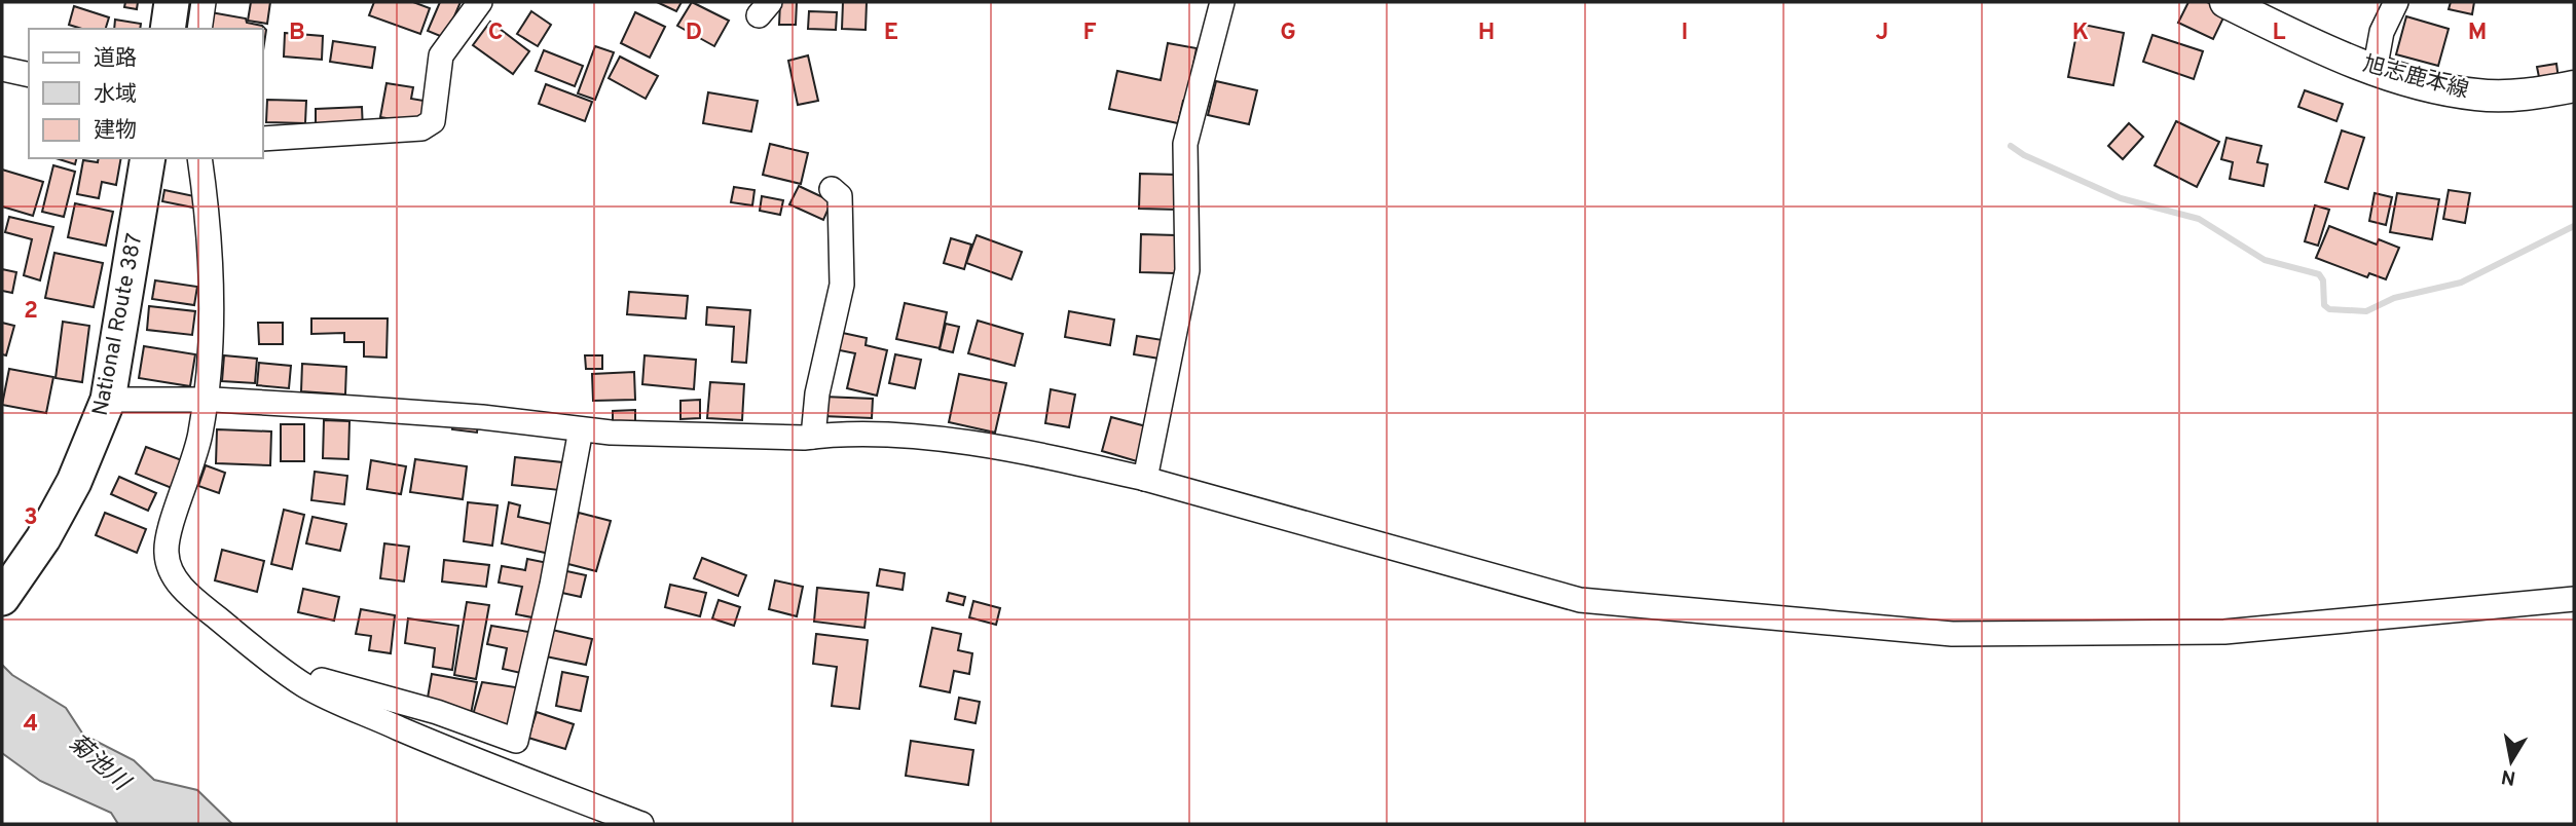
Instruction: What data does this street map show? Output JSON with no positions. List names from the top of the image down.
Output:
{
  "streets": {
    "highway": ["National Route 387"],
    "main road": ["旭志鹿本線"]
  },
  "water": ["菊池川"],
  "legend": ["道路", "水域", "建物"],
  "north": "bottom",
  "grid": {
    "columns": [
      "B",
      "C",
      "D",
      "E",
      "F",
      "G",
      "H",
      "I",
      "J",
      "K",
      "L",
      "M"
    ],
    "rows": ["2", "3", "4"]
  }
}
